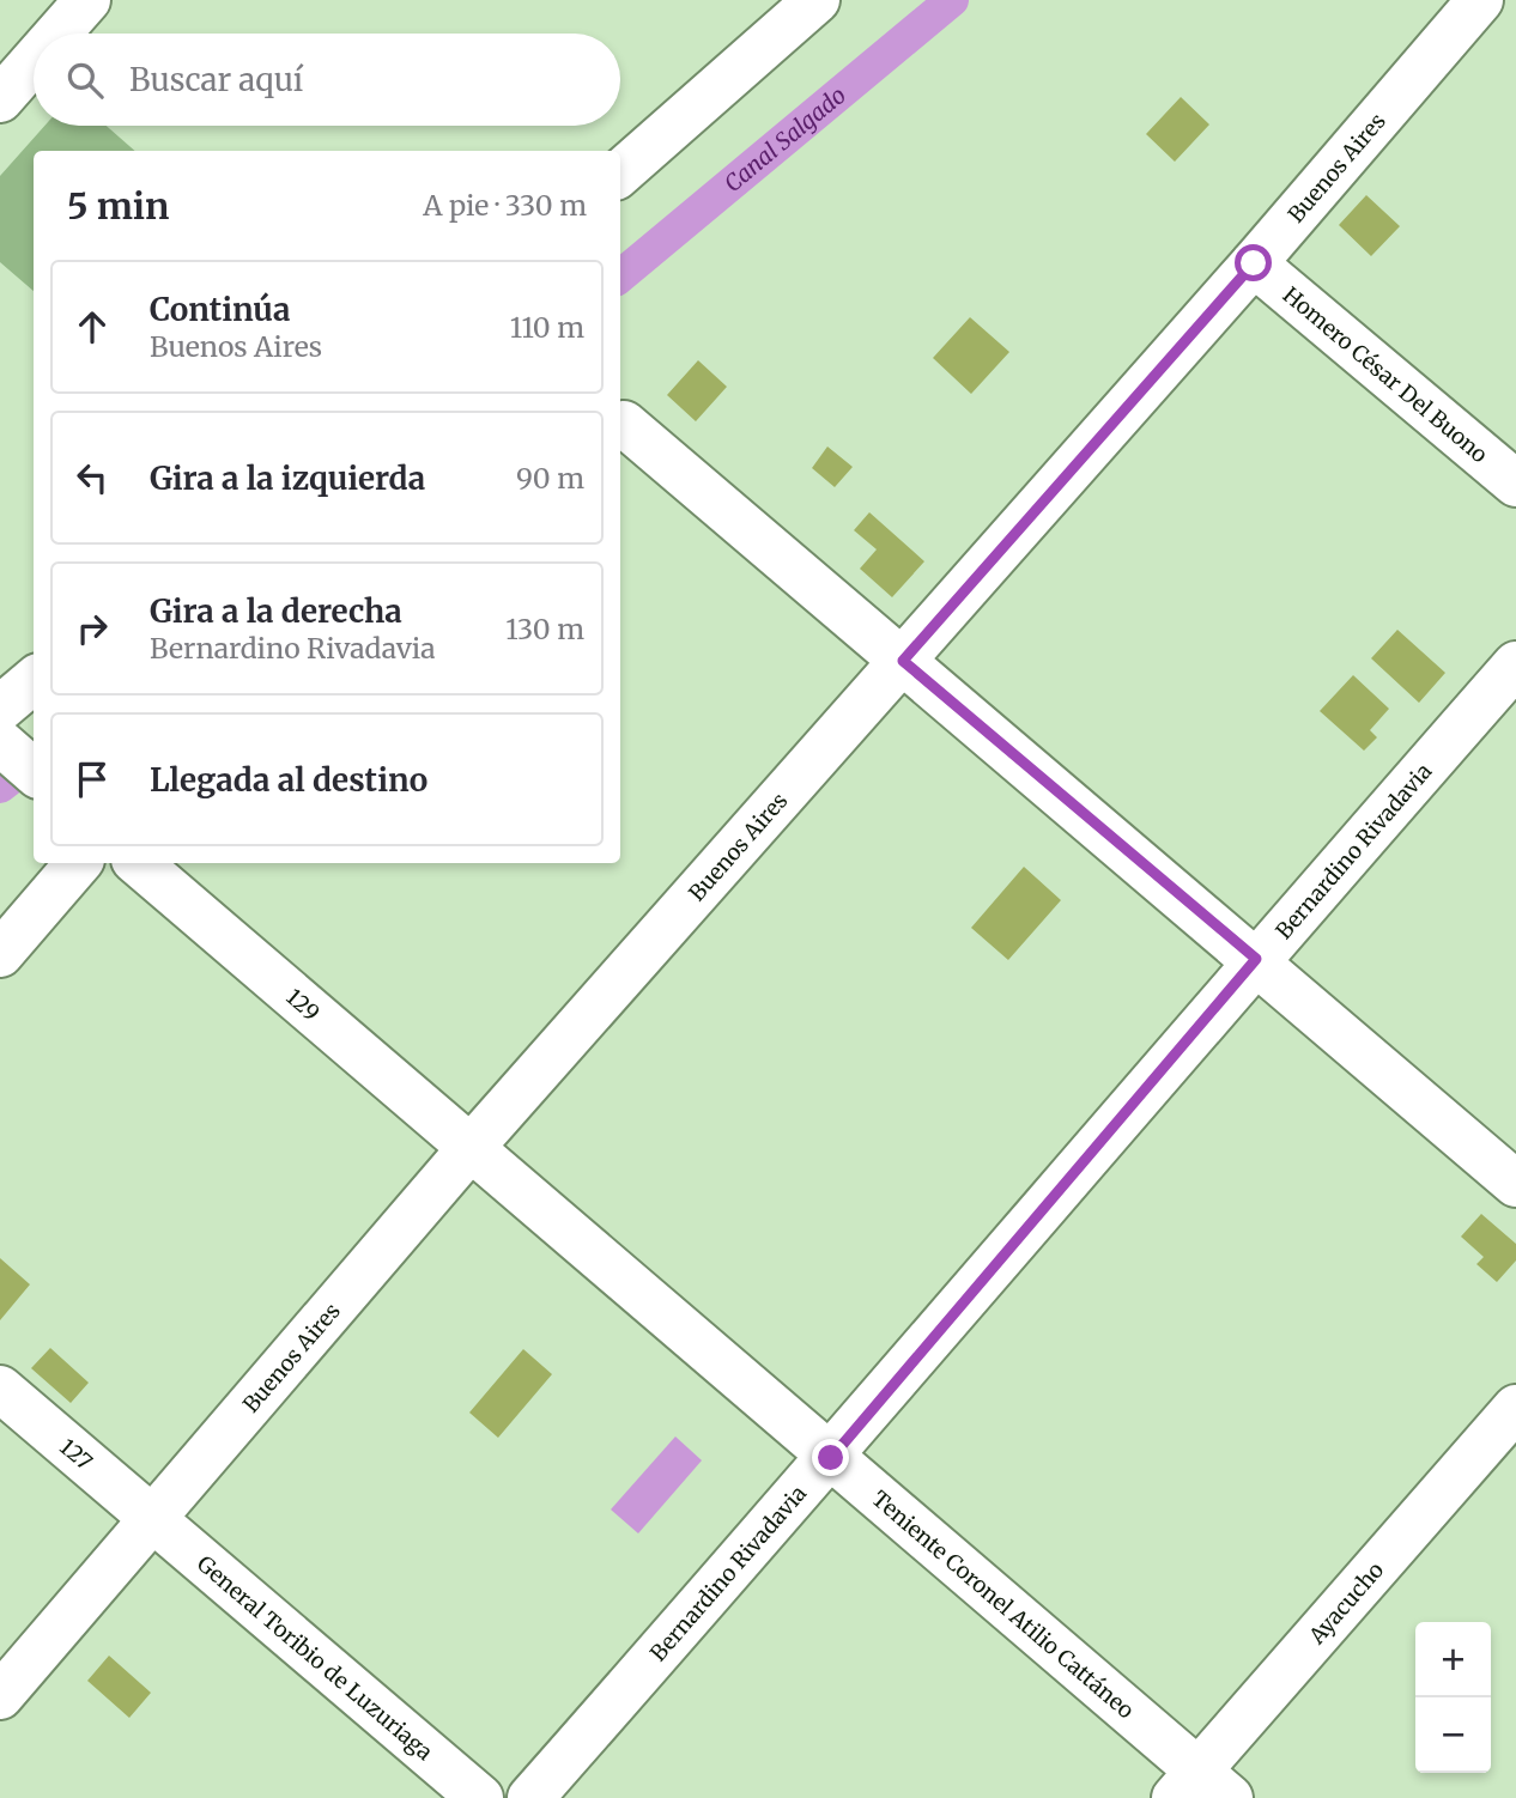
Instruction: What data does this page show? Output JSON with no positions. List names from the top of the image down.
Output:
{
  "streets": {
    "street": [
      "Buenos Aires",
      "Homero César Del Buono",
      "Bernardino Rivadavia",
      "129",
      "127",
      "Ayacucho",
      "Teniente Coronel Atilio Cattáneo",
      "General Toribio de Luzuriaga"
    ]
  },
  "crossings": [
    ["Buenos Aires", "Homero César Del Buono"],
    ["Buenos Aires", "129"],
    ["Buenos Aires", "127"],
    ["Buenos Aires", "Teniente Coronel Atilio Cattáneo"],
    ["Buenos Aires", "General Toribio de Luzuriaga"],
    ["Bernardino Rivadavia", "Teniente Coronel Atilio Cattáneo"],
    ["129", "Teniente Coronel Atilio Cattáneo"],
    ["127", "General Toribio de Luzuriaga"],
    ["Ayacucho", "Teniente Coronel Atilio Cattáneo"]
  ],
  "water": ["Canal Salgado"],
  "page": {
    "search": "Buscar aquí",
    "heading": ["5 min", "A pie · 330 m"],
    "list": [
      ["Continúa", "Buenos Aires", "110 m"],
      ["Gira a la izquierda", "90 m"],
      ["Gira a la derecha", "Bernardino Rivadavia", "130 m"],
      "Llegada al destino"
    ],
    "map_buttons": ["+", "−"]
  }
}
